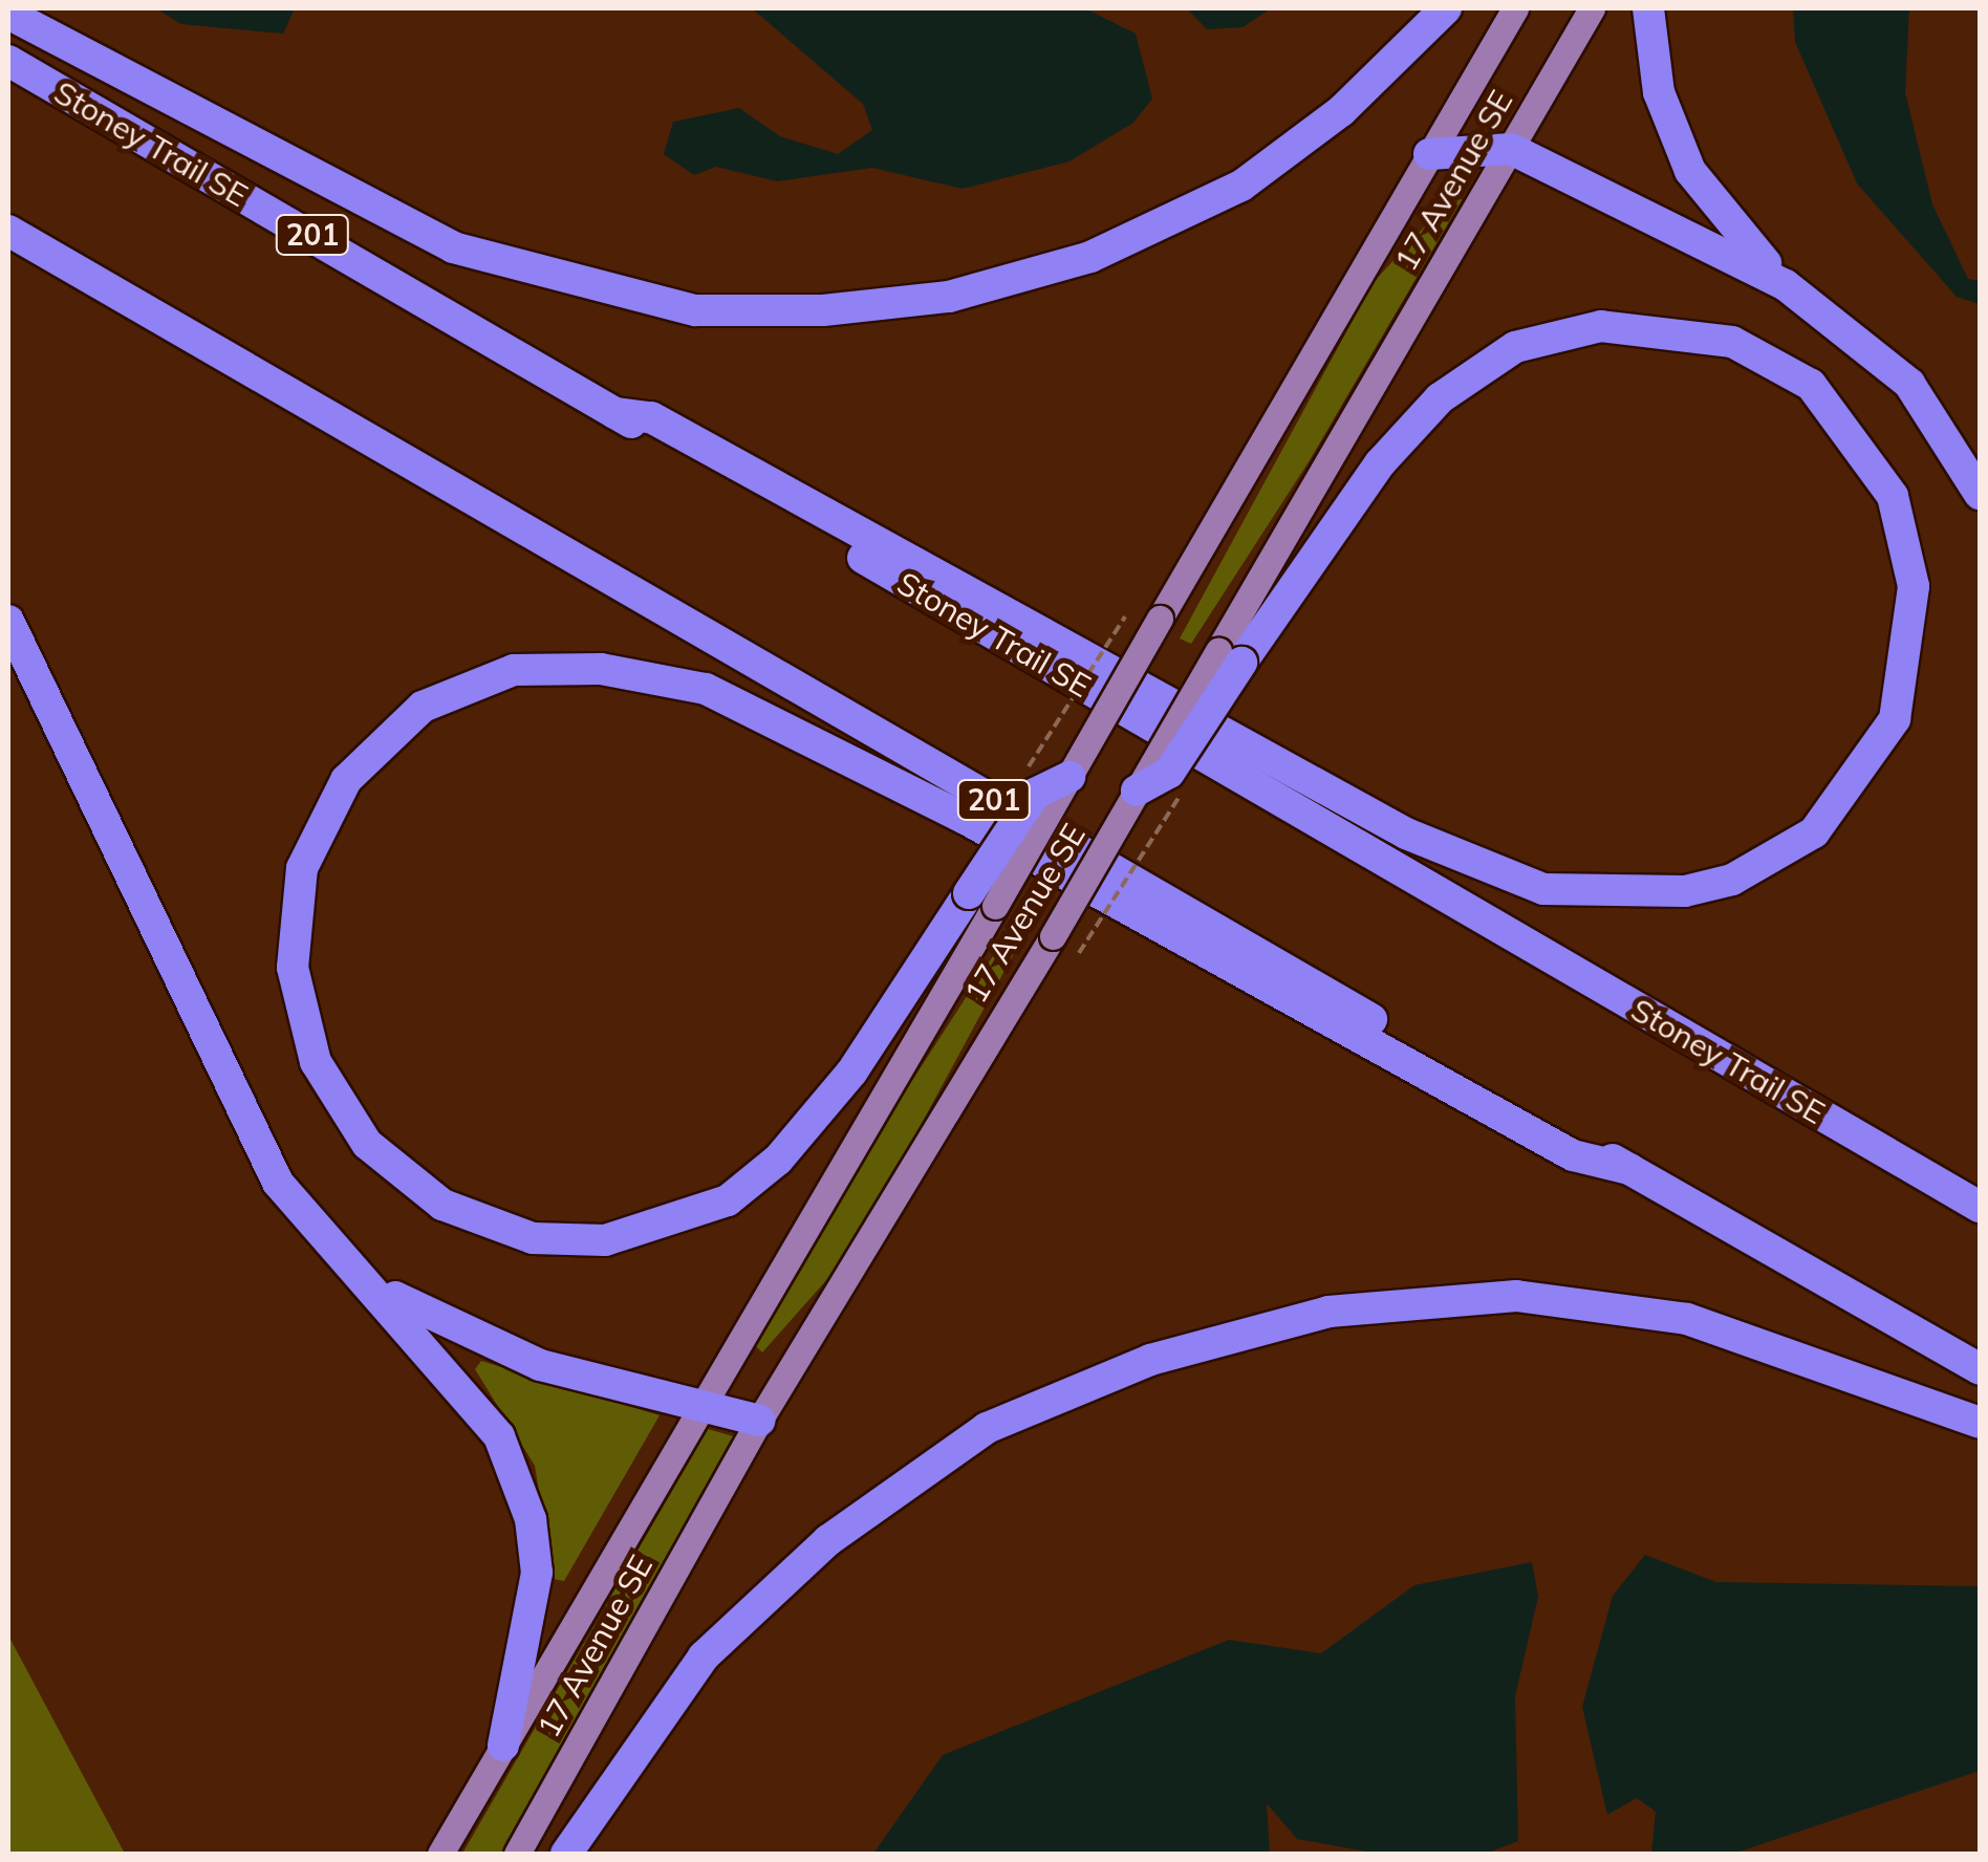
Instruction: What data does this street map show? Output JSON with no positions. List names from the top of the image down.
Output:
{
  "streets": {
    "highway": ["Stoney Trail SE", "201"],
    "main road": ["17 Avenue SE"]
  }
}
